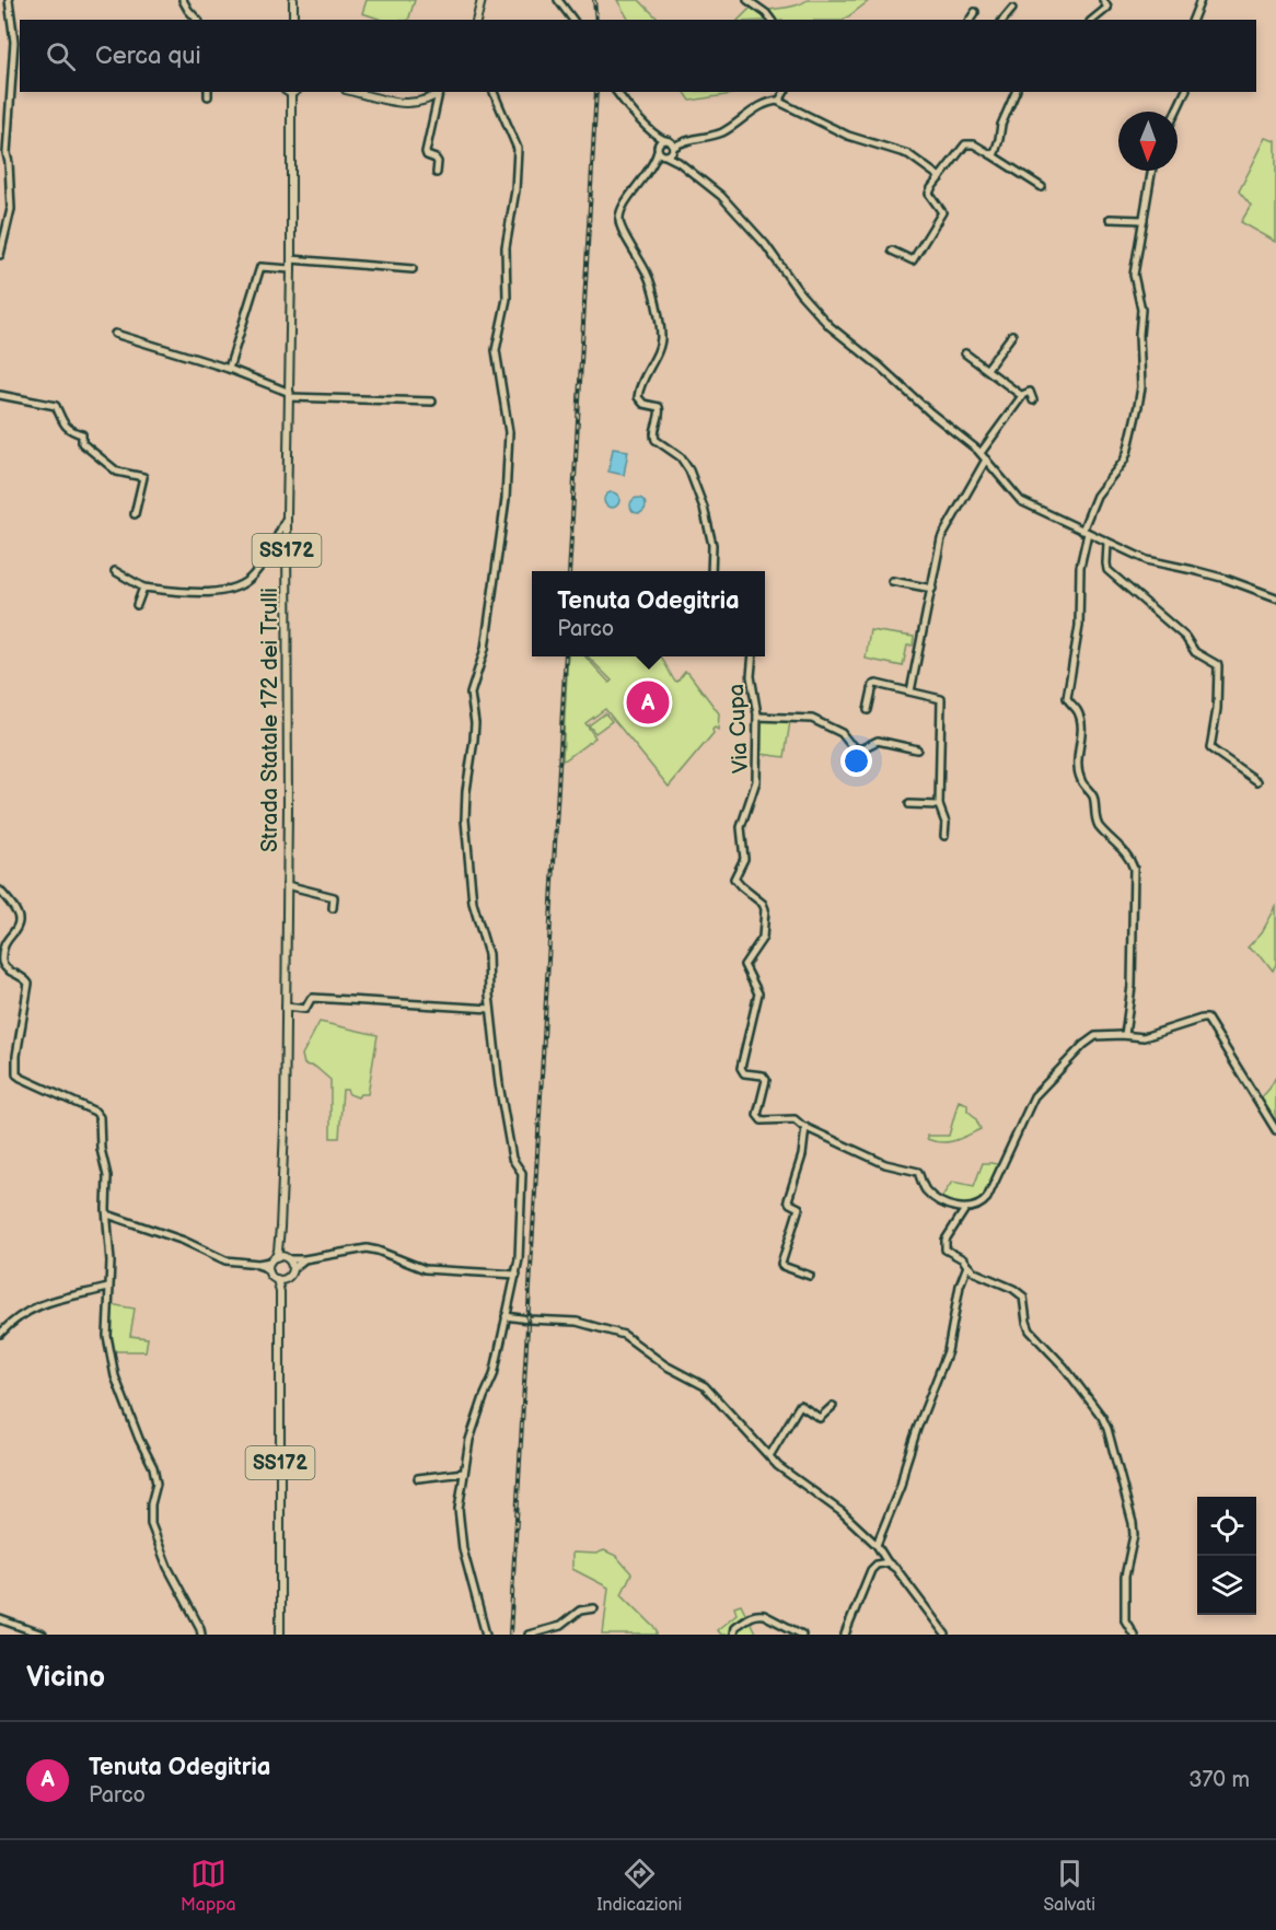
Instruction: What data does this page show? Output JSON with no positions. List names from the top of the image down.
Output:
{
  "streets": {
    "main road": ["SS172", "Strada Statale 172 dei Trulli"],
    "street": ["Via Cupa"]
  },
  "crossings": [
    ["SS172", "Strada Statale 172 dei Trulli"]
  ],
  "north": "bottom",
  "page": {
    "search": "Cerca qui",
    "popup": ["Tenuta Odegitria", "Parco"],
    "pins": "A",
    "heading": "Vicino",
    "list": [
      {
        "mark": "A",
        "name": "Tenuta Odegitria",
        "note": "Parco",
        "value": "370 m"
      }
    ],
    "nav": ["Mappa", "Indicazioni", "Salvati"]
  }
}
